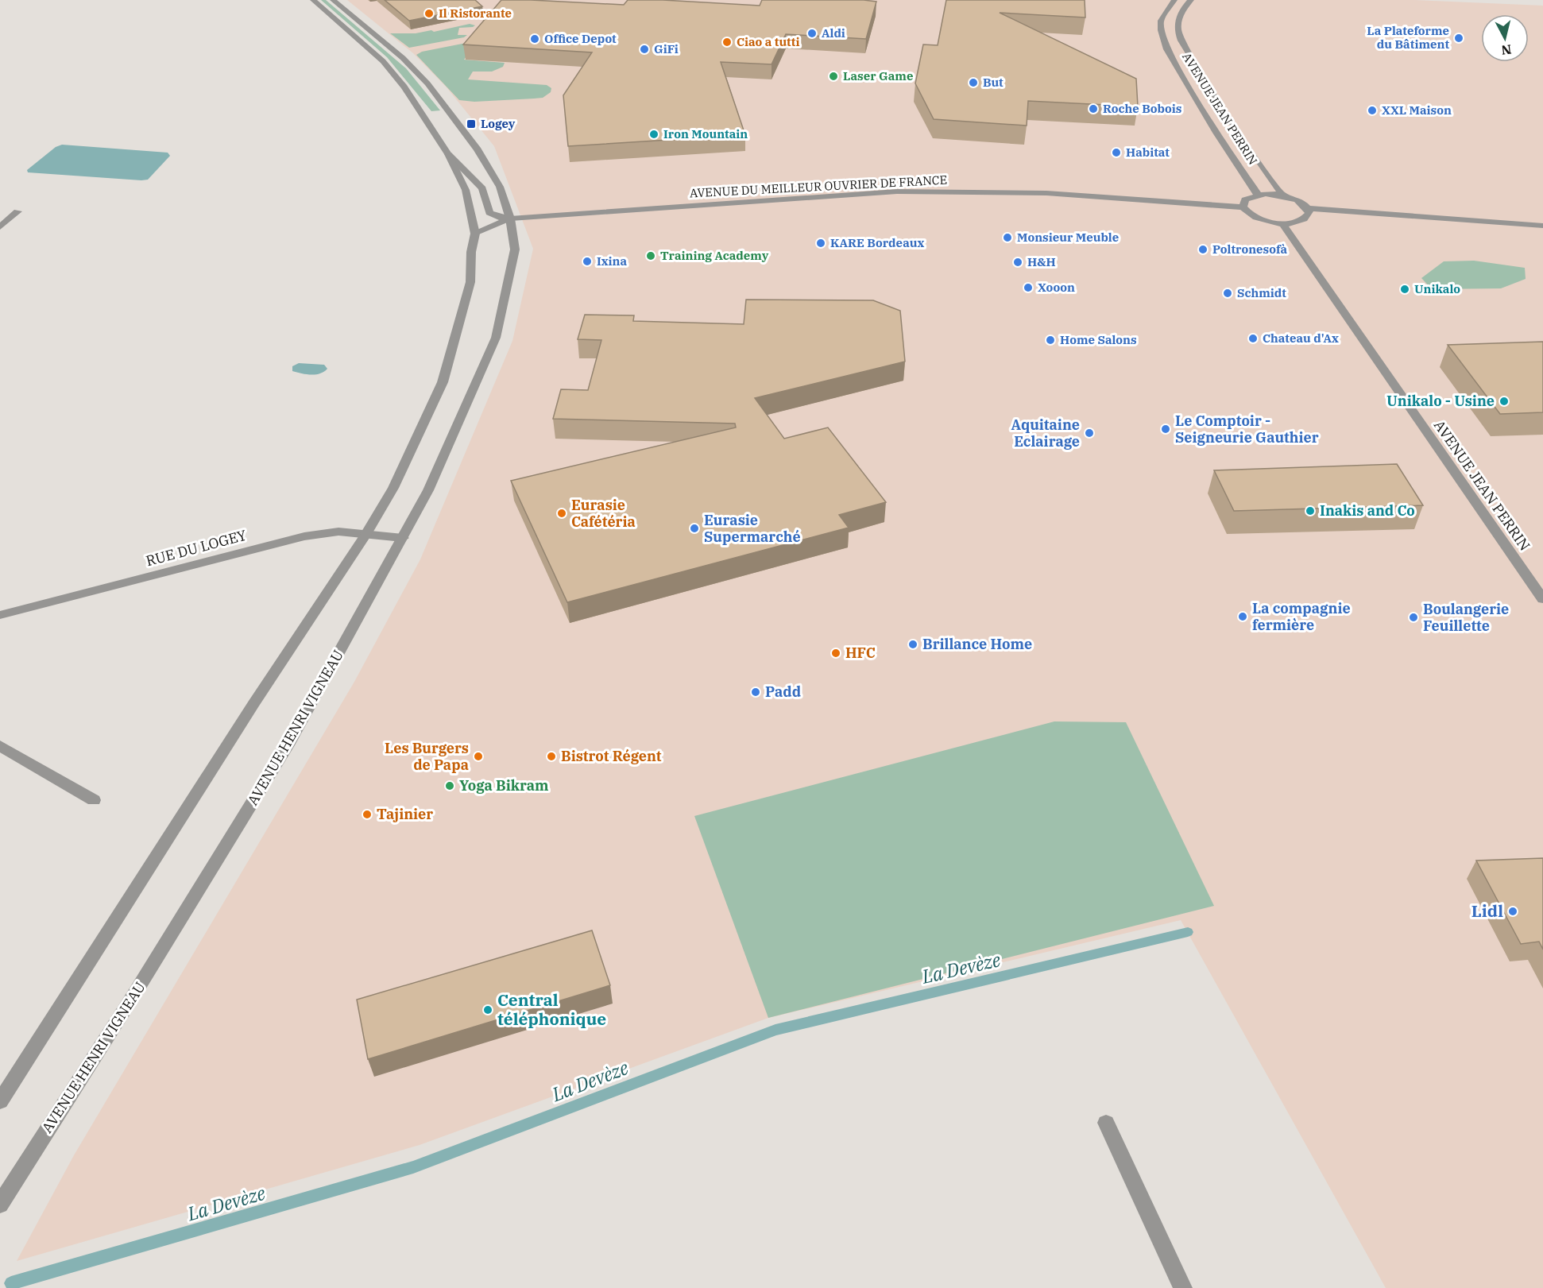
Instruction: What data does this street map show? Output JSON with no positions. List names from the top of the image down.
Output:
{
  "streets": {
    "street": [
      "AVENUE JEAN PERRIN",
      "AVENUE DU MEILLEUR OUVRIER DE FRANCE",
      "RUE DU LOGEY",
      "AVENUE HENRI VIGNEAU"
    ]
  },
  "crossings": [
    ["AVENUE DU MEILLEUR OUVRIER DE FRANCE", "AVENUE HENRI VIGNEAU"],
    ["RUE DU LOGEY", "AVENUE HENRI VIGNEAU"]
  ],
  "water": ["La Devèze"],
  "places": {
    "other": [
      "Il Ristorante",
      "Aldi",
      "La Plateforme du Bâtiment",
      "Office Depot",
      "Ciao a tutti",
      "GiFi",
      "Laser Game",
      "But",
      "Roche Bobois",
      "XXL Maison",
      "Iron Mountain",
      "Habitat",
      "Monsieur Meuble",
      "KARE Bordeaux",
      "Poltronesofà",
      "Training Academy",
      "Ixina",
      "H&H",
      "Xooon",
      "Unikalo",
      "Schmidt",
      "Chateau d'Ax",
      "Home Salons",
      "Unikalo - Usine",
      "Le Comptoir - Seigneurie Gauthier",
      "Aquitaine Eclairage",
      "Inakis and Co",
      "Eurasie Cafétéria",
      "Eurasie Supermarché",
      "La compagnie fermière",
      "Boulangerie Feuillette",
      "Brillance Home",
      "HFC",
      "Padd",
      "Les Burgers de Papa",
      "Bistrot Régent",
      "Yoga Bikram",
      "Tajinier",
      "Lidl",
      "Central téléphonique"
    ],
    "transit": ["Logey"]
  },
  "north": "bottom"
}
